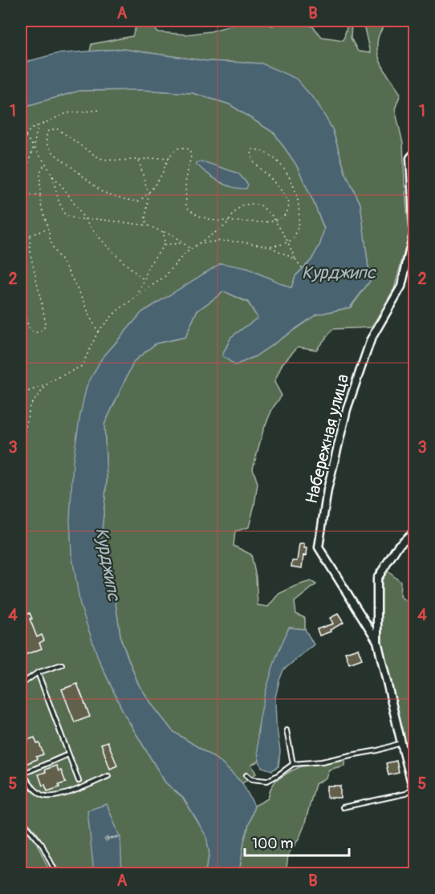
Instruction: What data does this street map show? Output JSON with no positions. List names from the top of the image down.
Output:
{
  "streets": {
    "street": ["Набережная улица"]
  },
  "water": ["Курджипс"],
  "scale_bar": "100 m",
  "grid": {
    "columns": ["A", "B"],
    "rows": [
      "1",
      "2",
      "3",
      "4",
      "5"
    ]
  }
}
